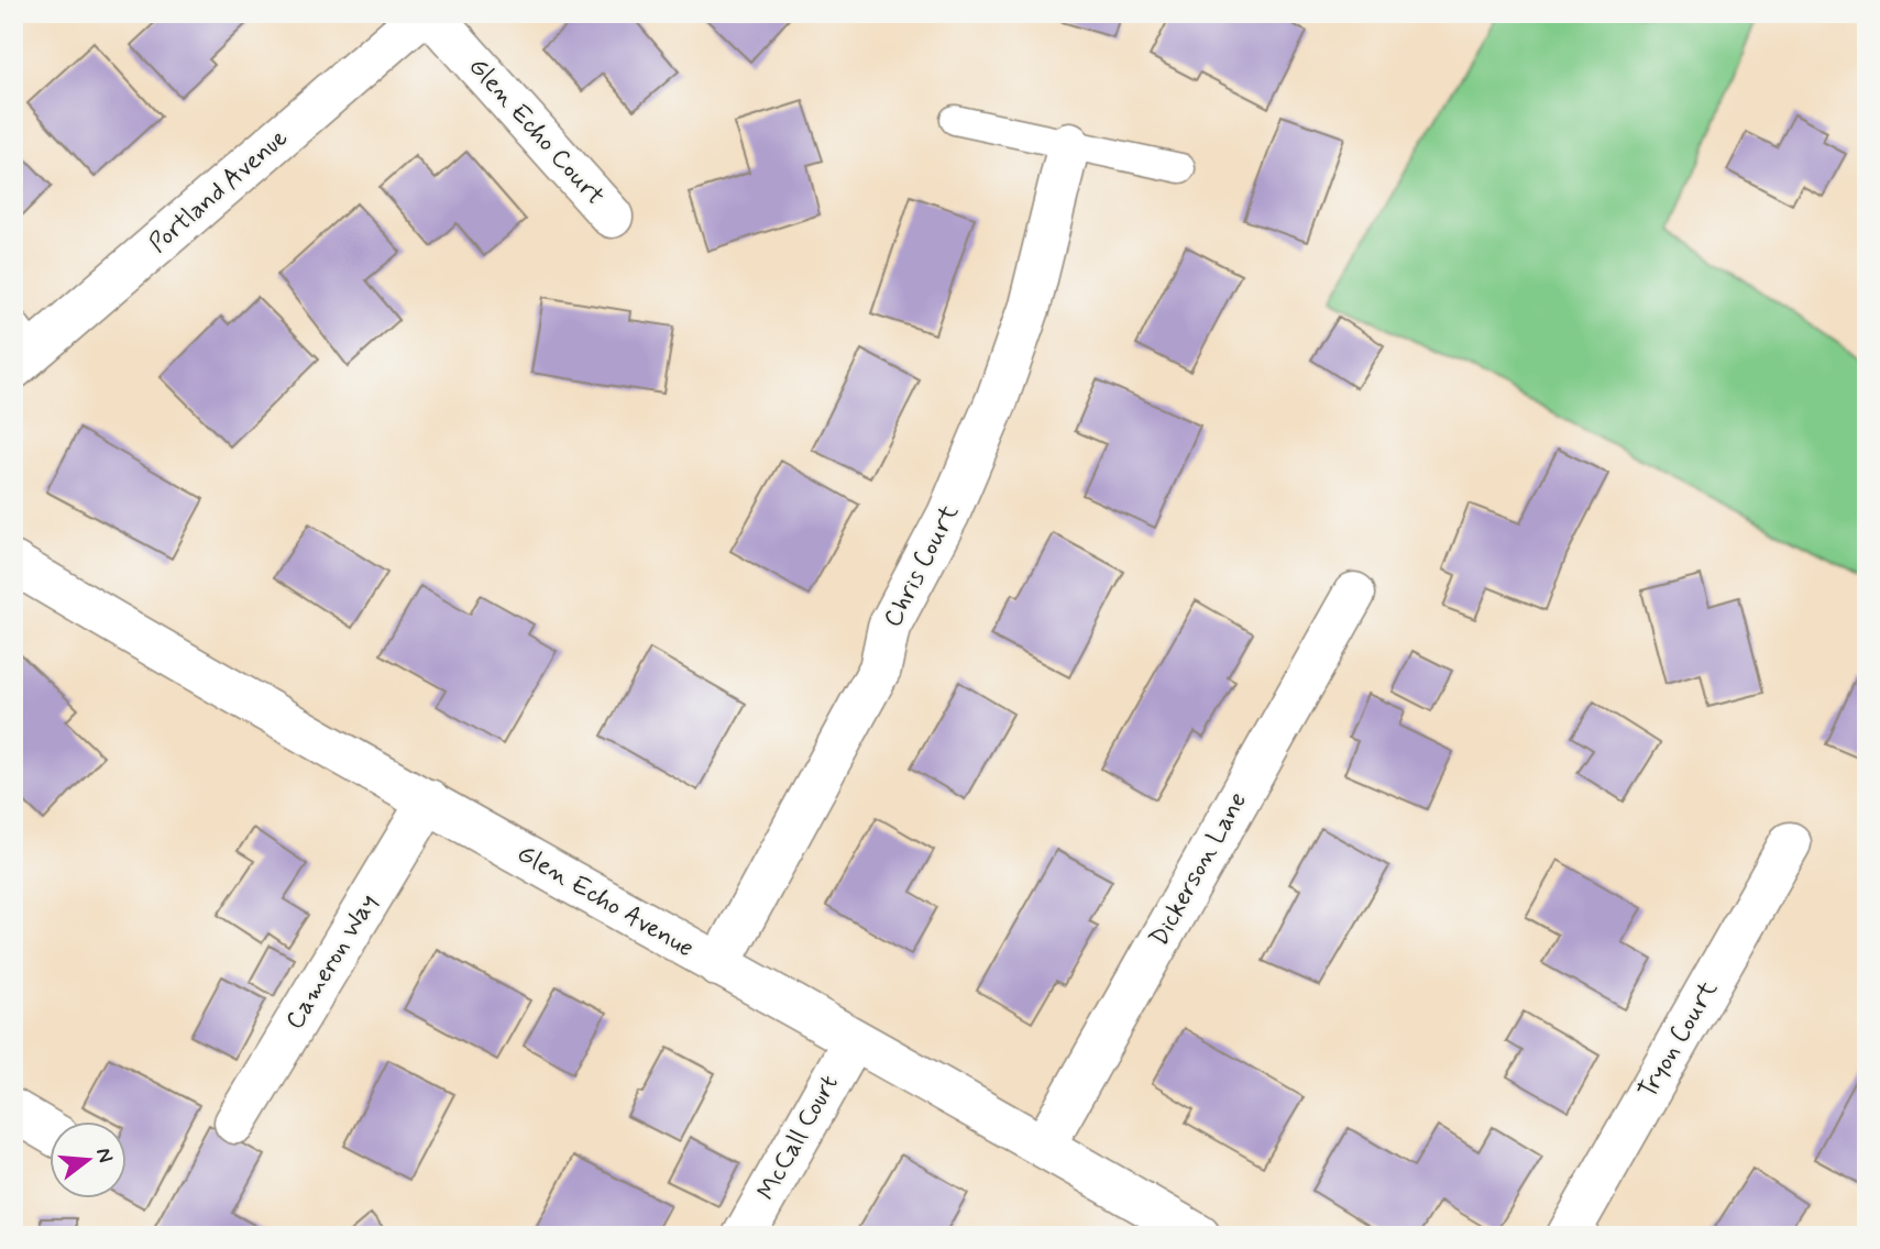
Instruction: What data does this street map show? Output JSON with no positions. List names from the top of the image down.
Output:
{
  "streets": {
    "street": [
      "Glen Echo Court",
      "Portland Avenue",
      "Chris Court",
      "Dickerson Lane",
      "Glen Echo Avenue",
      "Cameron Way",
      "Tryon Court",
      "McCall Court"
    ]
  },
  "crossings": [
    ["Chris Court", "Glen Echo Avenue"],
    ["Dickerson Lane", "Glen Echo Avenue"],
    ["Glen Echo Avenue", "Cameron Way"],
    ["Glen Echo Avenue", "McCall Court"]
  ],
  "north": "right"
}
